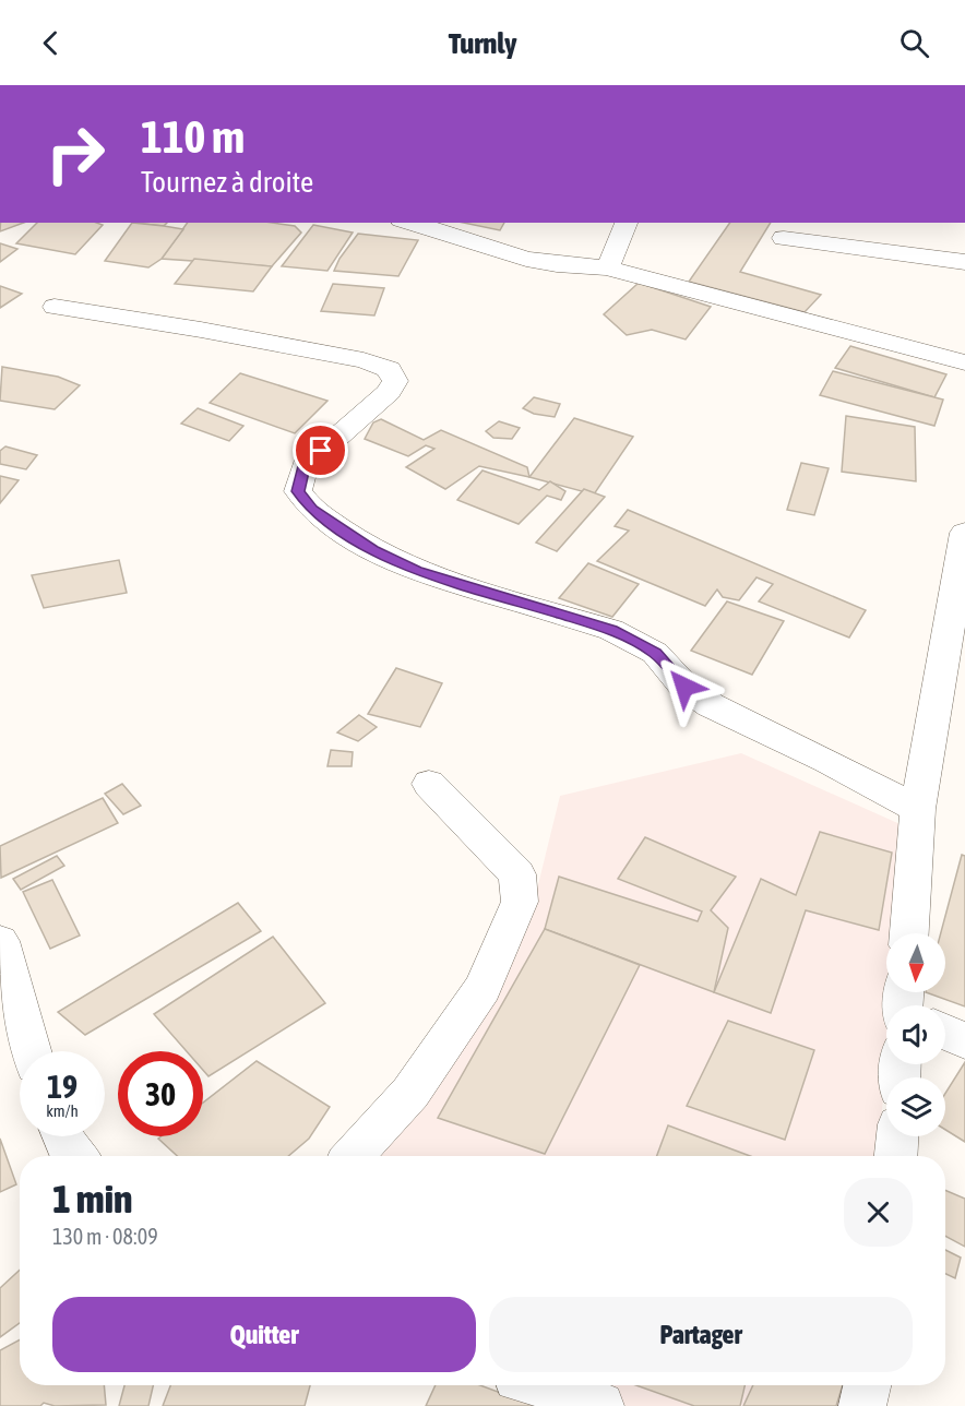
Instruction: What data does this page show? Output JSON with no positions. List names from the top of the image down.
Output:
{
  "north": "bottom",
  "page": {
    "header": "Turnly",
    "turn": ["110 m", "Tournez à droite"],
    "speed": "19 km/h",
    "limit": "30",
    "heading": ["1 min", "130 m · 08:09"],
    "buttons": ["Quitter", "Partager"]
  }
}
